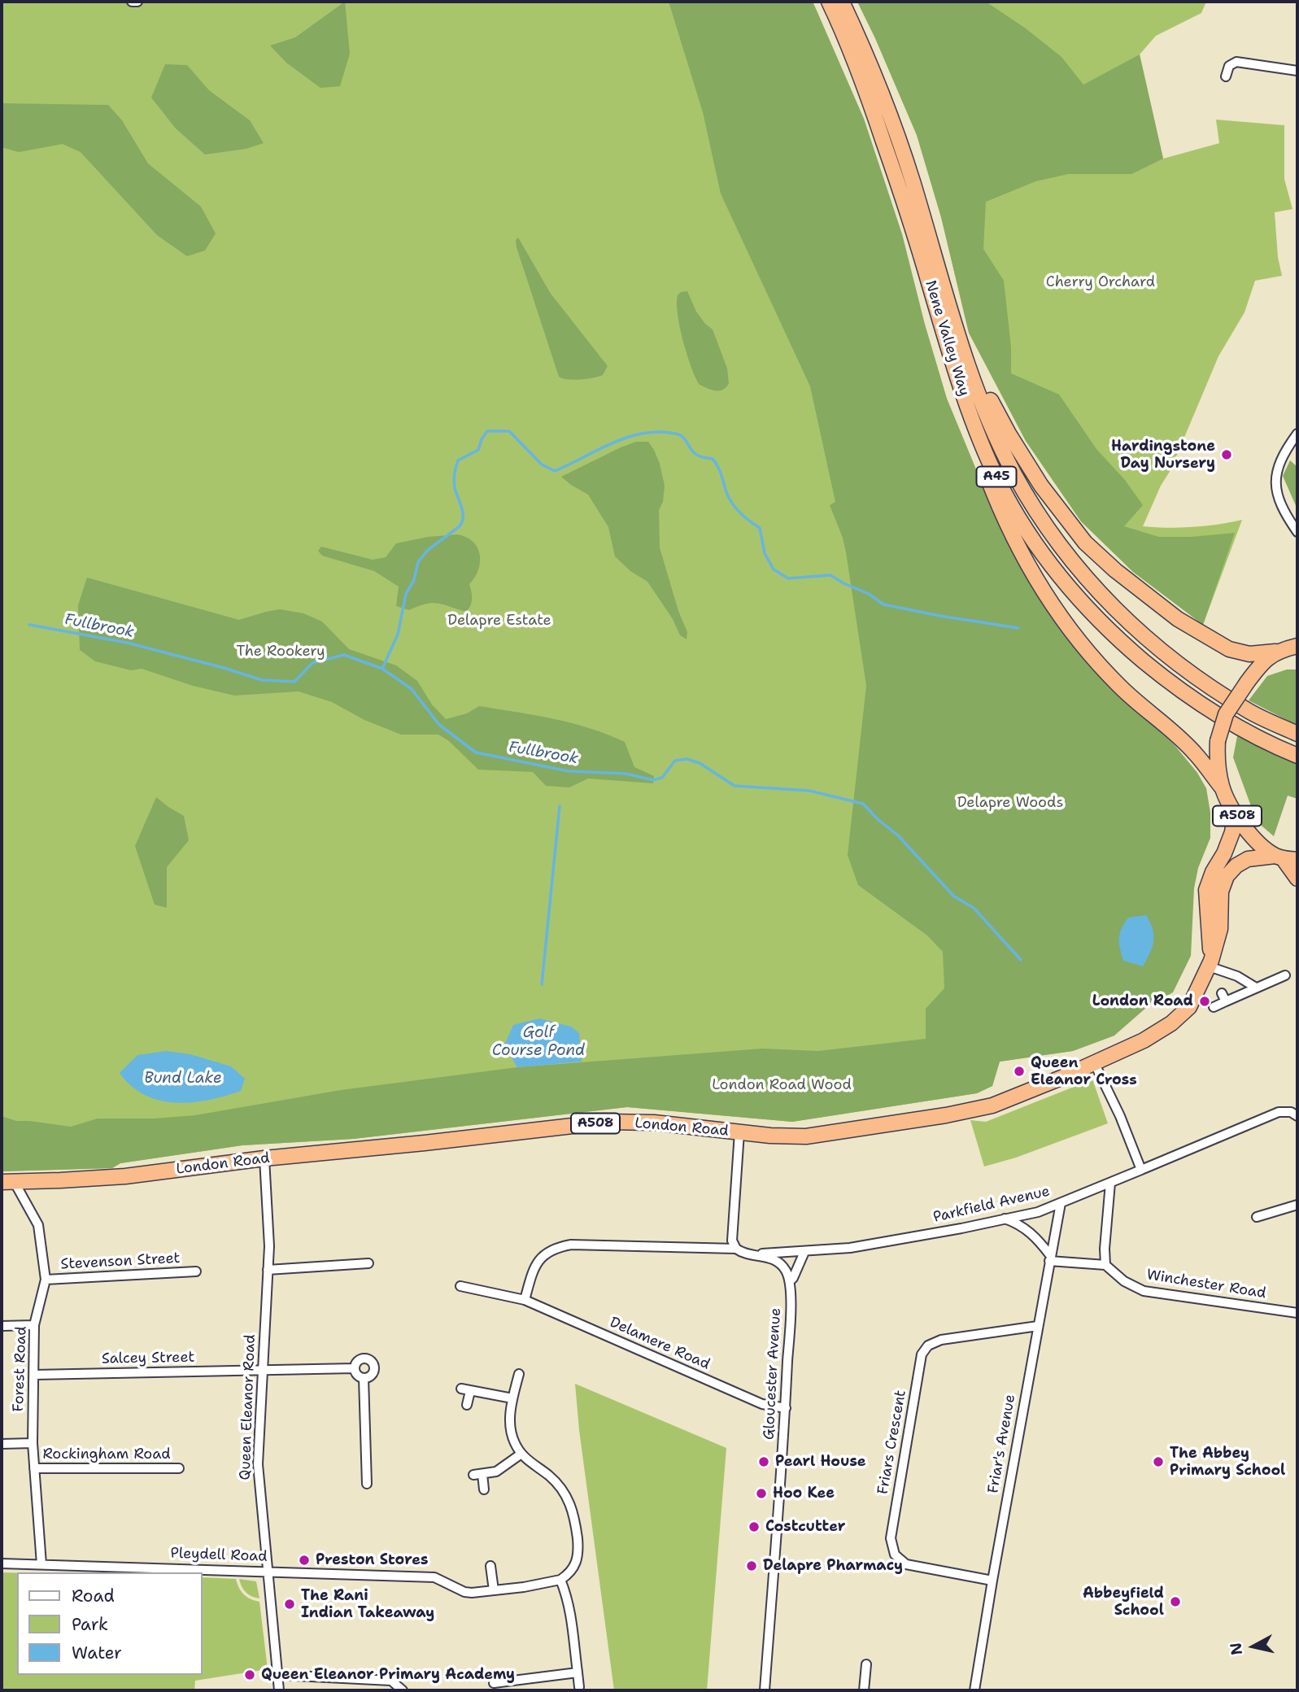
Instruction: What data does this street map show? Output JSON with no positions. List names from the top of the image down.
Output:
{
  "streets": {
    "highway": [
      "Nene Valley Way",
      "A45",
      "A508",
      "London Road"
    ],
    "street": [
      "Parkfield Avenue",
      "Stevenson Street",
      "Winchester Road",
      "Delamere Road",
      "Salcey Street",
      "Forest Road",
      "Gloucester Avenue",
      "Queen Eleanor Road",
      "Friars Crescent",
      "Friar's Avenue",
      "Rockingham Road",
      "Pleydell Road"
    ]
  },
  "crossings": [
    ["A508", "London Road"],
    ["London Road", "Forest Road"],
    ["London Road", "Queen Eleanor Road"],
    ["Parkfield Avenue", "Friar's Avenue"],
    ["Stevenson Street", "Forest Road"],
    ["Delamere Road", "Gloucester Avenue"],
    ["Salcey Street", "Forest Road"],
    ["Salcey Street", "Queen Eleanor Road"],
    ["Forest Road", "Rockingham Road"],
    ["Forest Road", "Pleydell Road"],
    ["Queen Eleanor Road", "Pleydell Road"],
    ["Friars Crescent", "Friar's Avenue"]
  ],
  "water": ["Fullbrook", "Golf Course Pond", "Bund Lake"],
  "parks": [
    "Cherry Orchard",
    "Delapre Estate",
    "The Rookery",
    "Delapre Woods",
    "London Road Wood"
  ],
  "places": [
    "Hardingstone Day Nursery",
    "London Road",
    "Queen Eleanor Cross",
    "Pearl House",
    "The Abbey Primary School",
    "Hoo Kee",
    "Costcutter",
    "Preston Stores",
    "Delapre Pharmacy",
    "Abbeyfield School",
    "The Rani Indian Takeaway",
    "Queen Eleanor Primary Academy"
  ],
  "legend": ["Road", "Park", "Water"],
  "north": "left"
}
